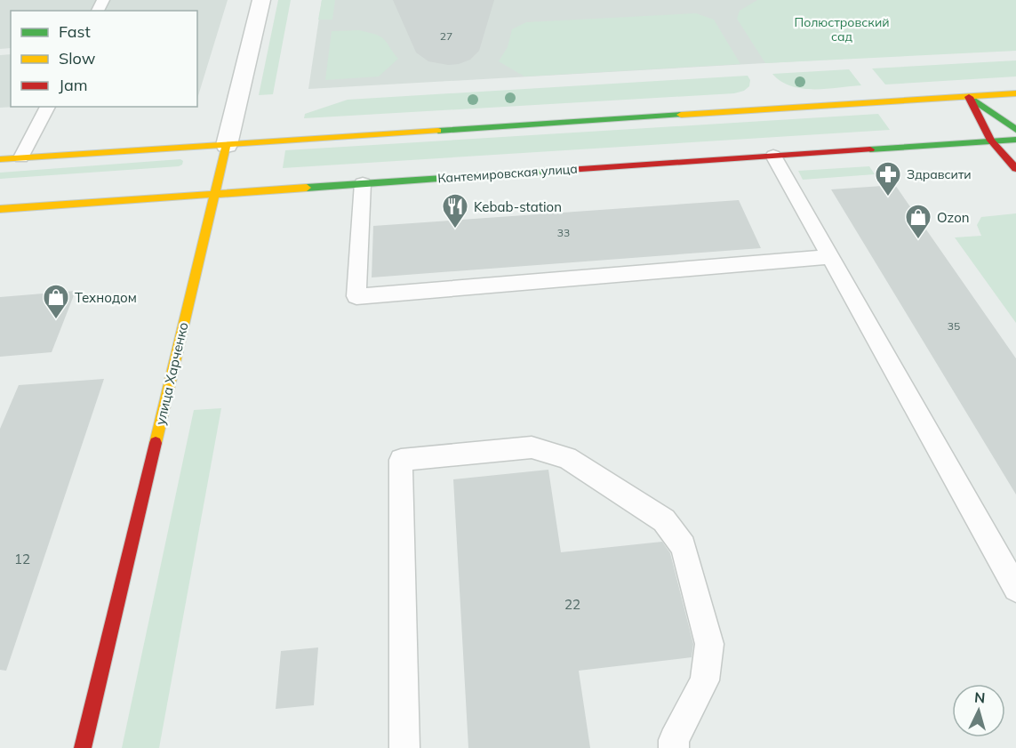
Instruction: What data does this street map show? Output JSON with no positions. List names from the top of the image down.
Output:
{
  "streets": {
    "main road": ["Кантемировская улица", "улица Харченко"]
  },
  "crossings": [
    ["Кантемировская улица", "улица Харченко"]
  ],
  "parks": ["Полюстровский сад"],
  "places": {
    "pharmacy": ["Здравсити"],
    "restaurant": ["Kebab-station"],
    "shop": ["Ozon", "Технодом"]
  },
  "house_numbers": [
    "27",
    "33",
    "35",
    "12",
    "22"
  ],
  "legend": ["Fast", "Slow", "Jam"],
  "north": "top"
}
